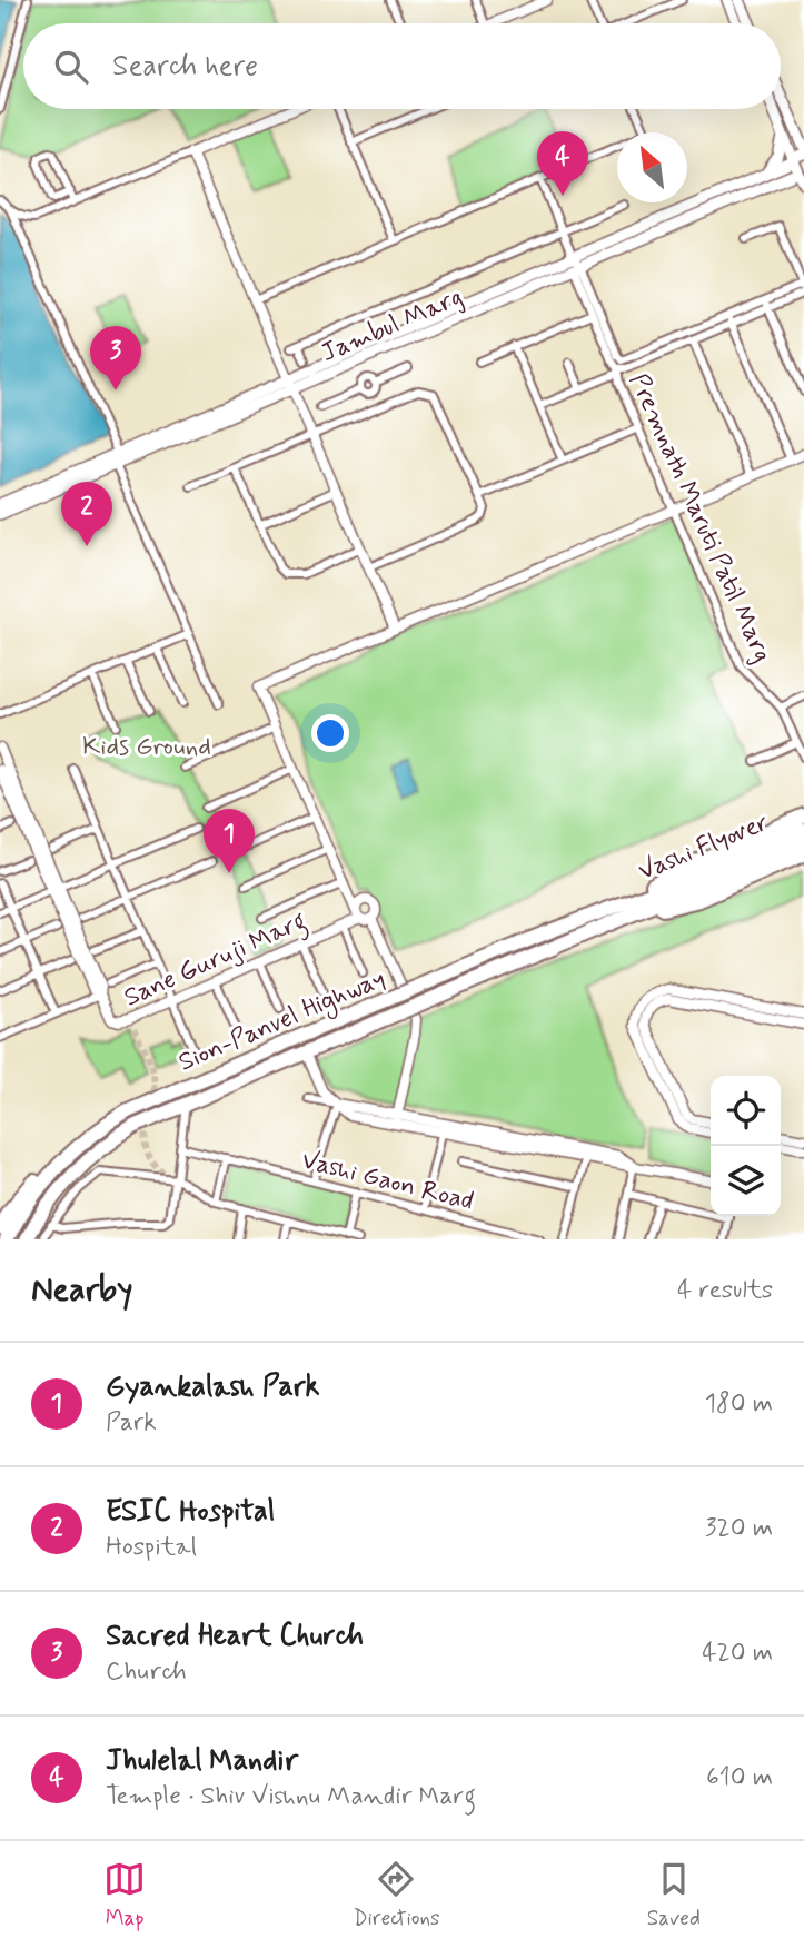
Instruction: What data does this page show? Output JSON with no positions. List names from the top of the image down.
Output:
{
  "streets": {
    "highway": ["Vashi Flyover", "Sion-Panvel Highway"],
    "main road": ["Jambul Marg"],
    "street": ["Premnath Maruti Patil Marg", "Sane Guruji Marg", "Vashi Gaon Road"]
  },
  "crossings": [
    ["Jambul Marg", "Premnath Maruti Patil Marg"],
    ["Vashi Flyover", "Sion-Panvel Highway"]
  ],
  "parks": ["Kids Ground"],
  "north": "top left",
  "page": {
    "search": "Search here",
    "pins": [
      "4",
      "3",
      "2",
      "1"
    ],
    "heading": ["Nearby", "4 results"],
    "list": [
      {
        "mark": "1",
        "name": "Gyankalash Park",
        "note": "Park",
        "value": "180 m"
      },
      {
        "mark": "2",
        "name": "ESIC Hospital",
        "note": "Hospital",
        "value": "320 m"
      },
      {
        "mark": "3",
        "name": "Sacred Heart Church",
        "note": "Church",
        "value": "420 m"
      },
      {
        "mark": "4",
        "name": "Jhulelal Mandir",
        "note": "Temple · Shiv Vishnu Mandir Marg",
        "value": "610 m"
      }
    ],
    "nav": ["Map", "Directions", "Saved"]
  }
}
